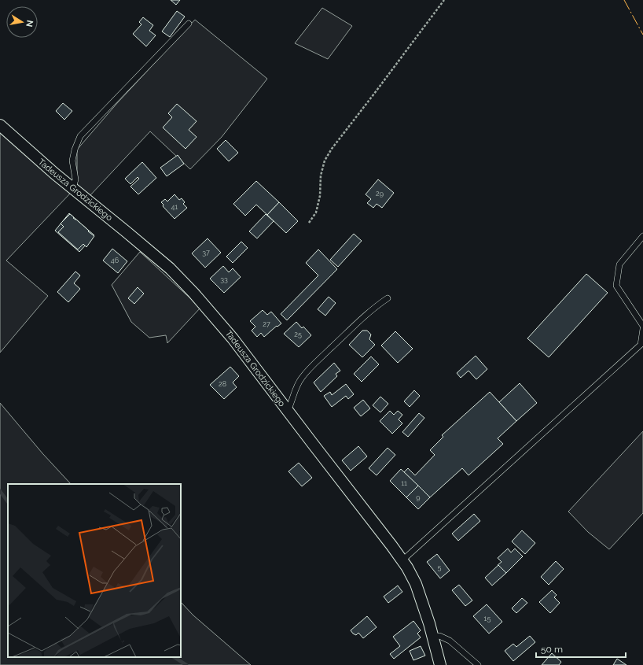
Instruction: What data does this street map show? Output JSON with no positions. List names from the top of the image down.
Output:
{
  "streets": {
    "street": ["Tadeusza Grodzickiego"]
  },
  "house_numbers": [
    "29",
    "41",
    "37",
    "46",
    "33",
    "27",
    "25",
    "28",
    "11",
    "9",
    "5",
    "15"
  ],
  "scale_bar": "50 m",
  "north": "right"
}
